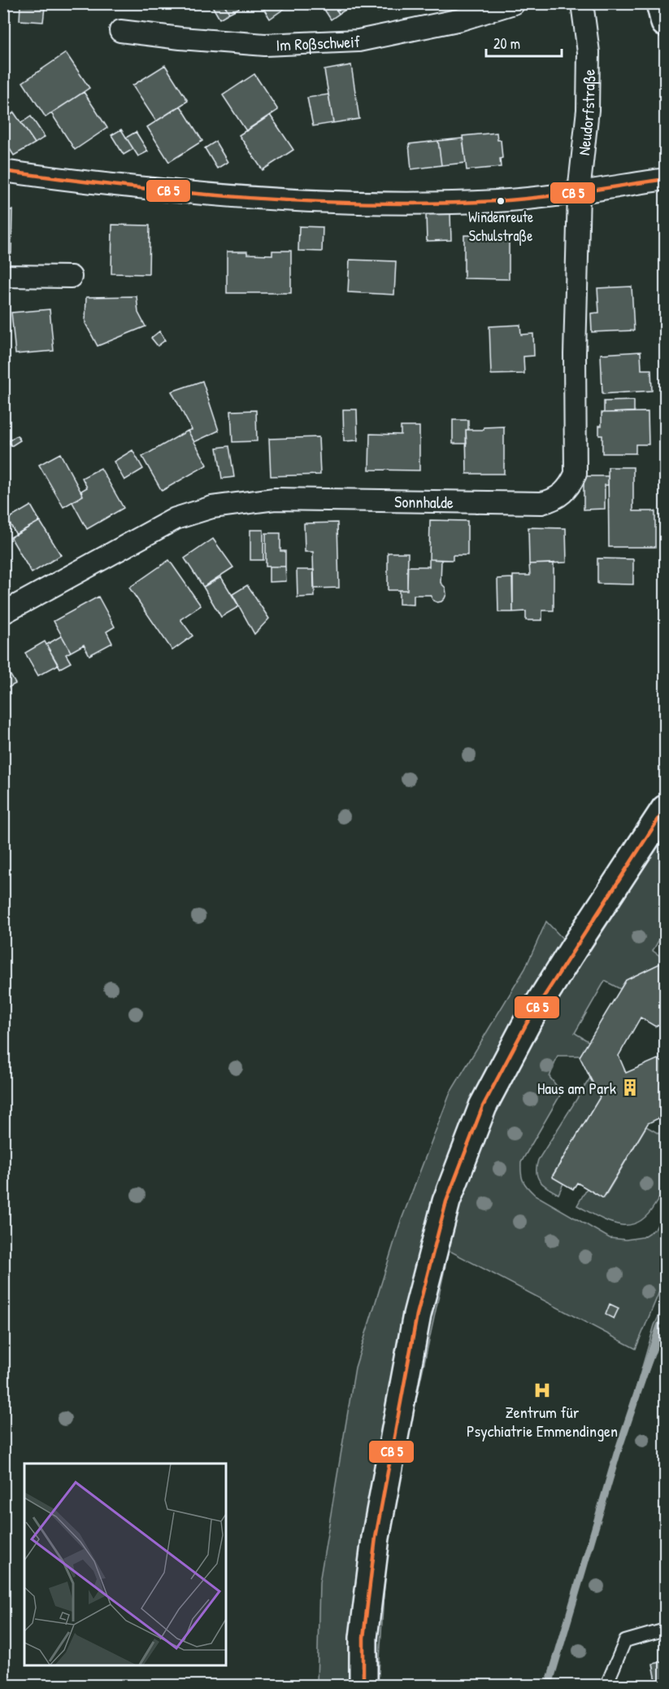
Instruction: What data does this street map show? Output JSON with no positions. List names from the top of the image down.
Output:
{
  "streets": {
    "street": ["Im Roßschweif", "Neudorfstraße", "Sonnhalde"]
  },
  "crossings": [
    ["Neudorfstraße", "Sonnhalde"]
  ],
  "places": {
    "other": ["Windenreute Schulstraße"],
    "building": ["Haus am Park"],
    "hospital": ["Zentrum für Psychiatrie Emmendingen"]
  },
  "scale_bar": "20 m"
}
